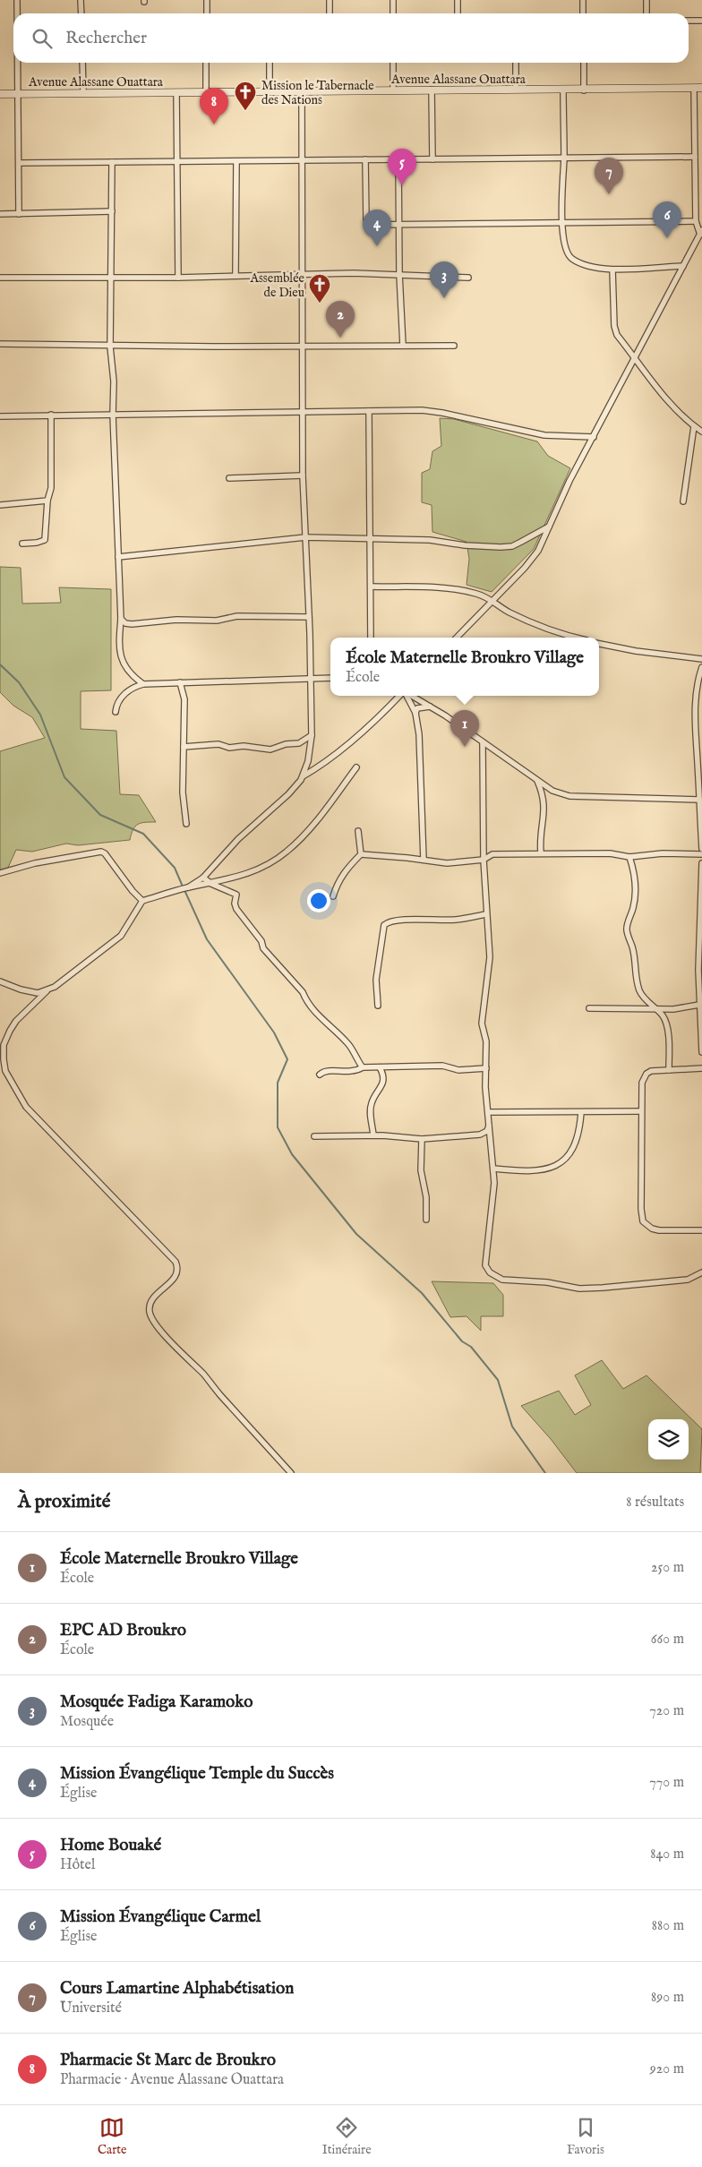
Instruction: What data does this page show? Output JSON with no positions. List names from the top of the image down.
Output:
{
  "streets": {
    "street": ["Avenue Alassane Ouattara"]
  },
  "places": {
    "church": ["Mission le Tabernacle des Nations", "Assemblée de Dieu"]
  },
  "page": {
    "search": "Rechercher",
    "pins": [
      "8",
      "5",
      "7",
      "6",
      "4",
      "3",
      "2",
      "1"
    ],
    "popup": ["École Maternelle Broukro Village", "École"],
    "heading": ["À proximité", "8 résultats"],
    "list": [
      {
        "mark": "1",
        "name": "École Maternelle Broukro Village",
        "note": "École",
        "value": "250 m"
      },
      {
        "mark": "2",
        "name": "EPC AD Broukro",
        "note": "École",
        "value": "660 m"
      },
      {
        "mark": "3",
        "name": "Mosquée Fadiga Karamoko",
        "note": "Mosquée",
        "value": "720 m"
      },
      {
        "mark": "4",
        "name": "Mission Évangélique Temple du Succès",
        "note": "Église",
        "value": "770 m"
      },
      {
        "mark": "5",
        "name": "Home Bouaké",
        "note": "Hôtel",
        "value": "840 m"
      },
      {
        "mark": "6",
        "name": "Mission Évangélique Carmel",
        "note": "Église",
        "value": "880 m"
      },
      {
        "mark": "7",
        "name": "Cours Lamartine Alphabétisation",
        "note": "Université",
        "value": "890 m"
      },
      {
        "mark": "8",
        "name": "Pharmacie St Marc de Broukro",
        "note": "Pharmacie · Avenue Alassane Ouattara",
        "value": "920 m"
      }
    ],
    "nav": ["Carte", "Itinéraire", "Favoris"]
  }
}
